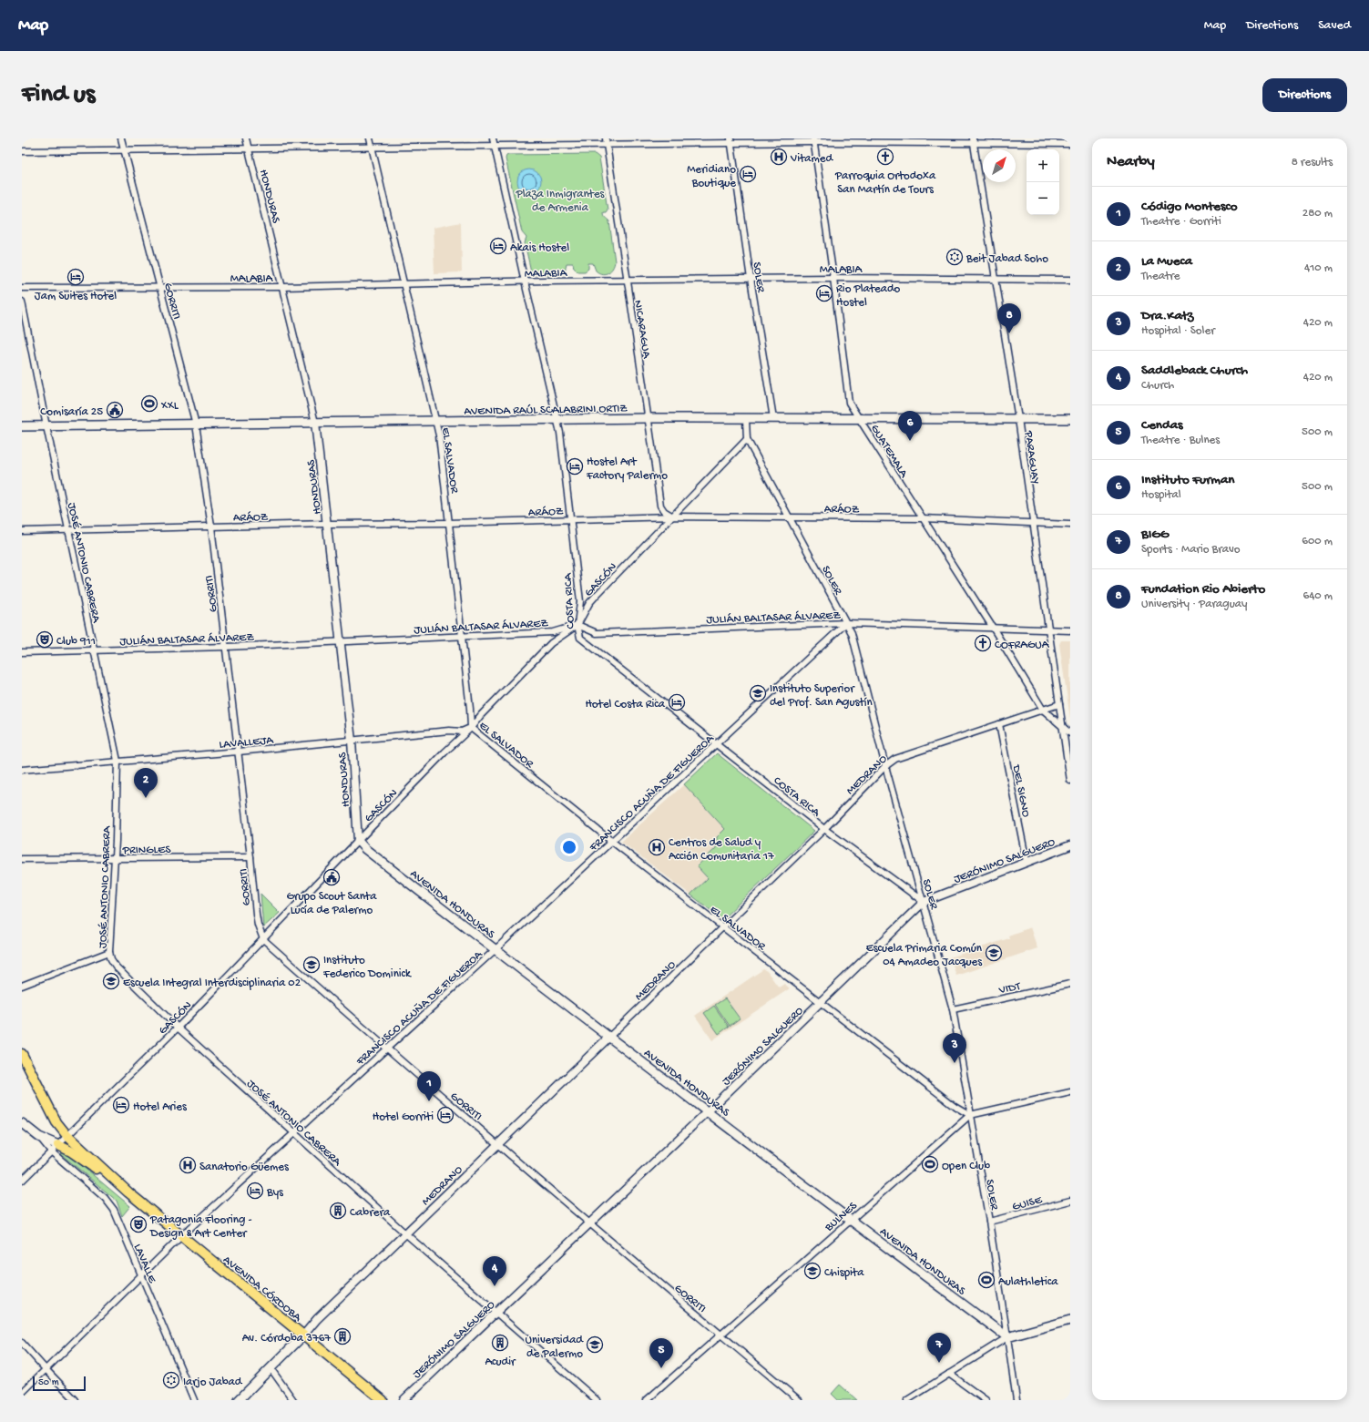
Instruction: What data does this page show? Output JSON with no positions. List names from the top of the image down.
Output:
{
  "streets": {
    "main road": ["AVENIDA RAÚL SCALABRINI ORTIZ", "AVENIDA HONDURAS", "AVENIDA CÓRDOBA"],
    "street": [
      "HONDURAS",
      "MALABIA",
      "SOLER",
      "GORRITI",
      "NICARAGUA",
      "GUATEMALA",
      "PARAGUAY",
      "EL SALVADOR",
      "ARÁOZ",
      "JOSÉ ANTONIO CABRERA",
      "GASCÓN",
      "COSTA RICA",
      "JULIÁN BALTASAR ÁLVAREZ",
      "LAVALLEJA",
      "MEDRANO",
      "DEL SIGNO",
      "FRANCISCO ACUÑA DE FIGUEROA",
      "PRINGLES",
      "JERÓNIMO SALGUERO",
      "VIDT",
      "GUISE",
      "BULNES",
      "LAVALLE"
    ]
  },
  "crossings": [
    ["HONDURAS", "MALABIA"],
    ["HONDURAS", "AVENIDA RAÚL SCALABRINI ORTIZ"],
    ["HONDURAS", "ARÁOZ"],
    ["HONDURAS", "GASCÓN"],
    ["HONDURAS", "JULIÁN BALTASAR ÁLVAREZ"],
    ["HONDURAS", "LAVALLEJA"],
    ["HONDURAS", "AVENIDA HONDURAS"],
    ["MALABIA", "SOLER"],
    ["MALABIA", "GORRITI"],
    ["MALABIA", "NICARAGUA"],
    ["MALABIA", "GUATEMALA"],
    ["MALABIA", "PARAGUAY"],
    ["MALABIA", "EL SALVADOR"],
    ["MALABIA", "COSTA RICA"],
    ["SOLER", "AVENIDA RAÚL SCALABRINI ORTIZ"],
    ["SOLER", "EL SALVADOR"],
    ["SOLER", "ARÁOZ"],
    ["SOLER", "GASCÓN"],
    ["SOLER", "COSTA RICA"],
    ["SOLER", "JULIÁN BALTASAR ÁLVAREZ"],
    ["SOLER", "MEDRANO"],
    ["SOLER", "FRANCISCO ACUÑA DE FIGUEROA"],
    ["SOLER", "JERÓNIMO SALGUERO"],
    ["SOLER", "AVENIDA HONDURAS"],
    ["SOLER", "VIDT"],
    ["SOLER", "GUISE"],
    ["SOLER", "BULNES"],
    ["GORRITI", "AVENIDA RAÚL SCALABRINI ORTIZ"],
    ["GORRITI", "ARÁOZ"],
    ["GORRITI", "GASCÓN"],
    ["GORRITI", "JULIÁN BALTASAR ÁLVAREZ"],
    ["GORRITI", "LAVALLEJA"],
    ["GORRITI", "MEDRANO"],
    ["GORRITI", "FRANCISCO ACUÑA DE FIGUEROA"],
    ["GORRITI", "PRINGLES"],
    ["GORRITI", "JERÓNIMO SALGUERO"],
    ["GORRITI", "BULNES"],
    ["NICARAGUA", "AVENIDA RAÚL SCALABRINI ORTIZ"],
    ["NICARAGUA", "ARÁOZ"],
    ["NICARAGUA", "GASCÓN"],
    ["AVENIDA RAÚL SCALABRINI ORTIZ", "GUATEMALA"],
    ["AVENIDA RAÚL SCALABRINI ORTIZ", "PARAGUAY"],
    ["AVENIDA RAÚL SCALABRINI ORTIZ", "EL SALVADOR"],
    ["AVENIDA RAÚL SCALABRINI ORTIZ", "JOSÉ ANTONIO CABRERA"],
    ["AVENIDA RAÚL SCALABRINI ORTIZ", "COSTA RICA"],
    ["GUATEMALA", "PARAGUAY"],
    ["GUATEMALA", "ARÁOZ"],
    ["GUATEMALA", "JULIÁN BALTASAR ÁLVAREZ"],
    ["GUATEMALA", "MEDRANO"],
    ["PARAGUAY", "ARÁOZ"],
    ["PARAGUAY", "JULIÁN BALTASAR ÁLVAREZ"],
    ["PARAGUAY", "MEDRANO"],
    ["EL SALVADOR", "ARÁOZ"],
    ["EL SALVADOR", "GASCÓN"],
    ["EL SALVADOR", "JULIÁN BALTASAR ÁLVAREZ"],
    ["EL SALVADOR", "LAVALLEJA"],
    ["EL SALVADOR", "MEDRANO"],
    ["EL SALVADOR", "FRANCISCO ACUÑA DE FIGUEROA"],
    ["EL SALVADOR", "JERÓNIMO SALGUERO"],
    ["EL SALVADOR", "BULNES"],
    ["ARÁOZ", "JOSÉ ANTONIO CABRERA"],
    ["ARÁOZ", "GASCÓN"],
    ["ARÁOZ", "COSTA RICA"],
    ["JOSÉ ANTONIO CABRERA", "GASCÓN"],
    ["JOSÉ ANTONIO CABRERA", "JULIÁN BALTASAR ÁLVAREZ"],
    ["JOSÉ ANTONIO CABRERA", "LAVALLEJA"],
    ["JOSÉ ANTONIO CABRERA", "MEDRANO"],
    ["JOSÉ ANTONIO CABRERA", "FRANCISCO ACUÑA DE FIGUEROA"],
    ["JOSÉ ANTONIO CABRERA", "PRINGLES"],
    ["JOSÉ ANTONIO CABRERA", "JERÓNIMO SALGUERO"],
    ["GASCÓN", "COSTA RICA"],
    ["GASCÓN", "JULIÁN BALTASAR ÁLVAREZ"],
    ["GASCÓN", "LAVALLEJA"],
    ["GASCÓN", "AVENIDA HONDURAS"],
    ["GASCÓN", "LAVALLE"],
    ["GASCÓN", "AVENIDA CÓRDOBA"],
    ["COSTA RICA", "JULIÁN BALTASAR ÁLVAREZ"],
    ["COSTA RICA", "MEDRANO"],
    ["COSTA RICA", "FRANCISCO ACUÑA DE FIGUEROA"],
    ["COSTA RICA", "JERÓNIMO SALGUERO"],
    ["JULIÁN BALTASAR ÁLVAREZ", "FRANCISCO ACUÑA DE FIGUEROA"],
    ["MEDRANO", "DEL SIGNO"],
    ["MEDRANO", "AVENIDA HONDURAS"],
    ["MEDRANO", "AVENIDA CÓRDOBA"],
    ["DEL SIGNO", "JERÓNIMO SALGUERO"],
    ["FRANCISCO ACUÑA DE FIGUEROA", "AVENIDA HONDURAS"],
    ["FRANCISCO ACUÑA DE FIGUEROA", "LAVALLE"],
    ["FRANCISCO ACUÑA DE FIGUEROA", "AVENIDA CÓRDOBA"],
    ["JERÓNIMO SALGUERO", "AVENIDA HONDURAS"],
    ["AVENIDA HONDURAS", "BULNES"]
  ],
  "parks": ["Plaza Inmigrantes de Armenia"],
  "places": {
    "hospital": ["Vitamed", "Centros de Salud y Acción Comunitaria 17", "Sanatorio Güemes"],
    "church": ["Parroquia Ortodoxa San Martín de Tours", "COFRAGUA"],
    "hotel": [
      "Meridiano Boutique",
      "Akais Hostel",
      "Jam Suites Hotel",
      "Rio Plateado Hostel",
      "Hostel Art Factory Palermo",
      "Hotel Costa Rica",
      "Hotel Aries",
      "Hotel Gorriti",
      "Bys"
    ],
    "synagogue": ["Beit Jabad Soho", "Iarjo Jabad"],
    "sports": ["XXL", "Open Club", "Aulathletica"],
    "public building": ["Comisaría 25", "Grupo Scout Santa Lucía de Palermo"],
    "theatre": ["Club 911", "Patagonia Flooring - Design & Art Center"],
    "school or university": [
      "Instituto Superior del Prof. San Agustín",
      "Escuela Primaria Común 04 Amadeo Jacques",
      "Instituto Federico Dominick",
      "Escuela Integral Interdisciplinaria 02",
      "Chispita",
      "Universidad de Palermo"
    ],
    "building": ["Cabrera", "Av. Córdoba 3767", "Acudir"]
  },
  "scale_bar": "50 m",
  "north": "top right",
  "page": {
    "header": "Map",
    "nav": ["Map", "Directions", "Saved"],
    "buttons": "Directions",
    "title": "Find us",
    "heading": ["Nearby", "8 results"],
    "map_buttons": ["+", "−"],
    "list": [
      {
        "mark": "1",
        "name": "Código Montesco",
        "note": "Theatre · Gorriti",
        "value": "280 m"
      },
      {
        "mark": "2",
        "name": "La Mueca",
        "note": "Theatre",
        "value": "410 m"
      },
      {
        "mark": "3",
        "name": "Dra.Katz",
        "note": "Hospital · Soler",
        "value": "420 m"
      },
      {
        "mark": "4",
        "name": "Saddleback Church",
        "note": "Church",
        "value": "420 m"
      },
      {
        "mark": "5",
        "name": "Cendas",
        "note": "Theatre · Bulnes",
        "value": "500 m"
      },
      {
        "mark": "6",
        "name": "Instituto Furman",
        "note": "Hospital",
        "value": "500 m"
      },
      {
        "mark": "7",
        "name": "BIGG",
        "note": "Sports · Mario Bravo",
        "value": "600 m"
      },
      {
        "mark": "8",
        "name": "Fundation Rio Abierto",
        "note": "University · Paraguay",
        "value": "640 m"
      }
    ],
    "pins": [
      "8",
      "6",
      "2",
      "3",
      "1",
      "4",
      "7",
      "5"
    ],
    "scale": "50 m"
  }
}
